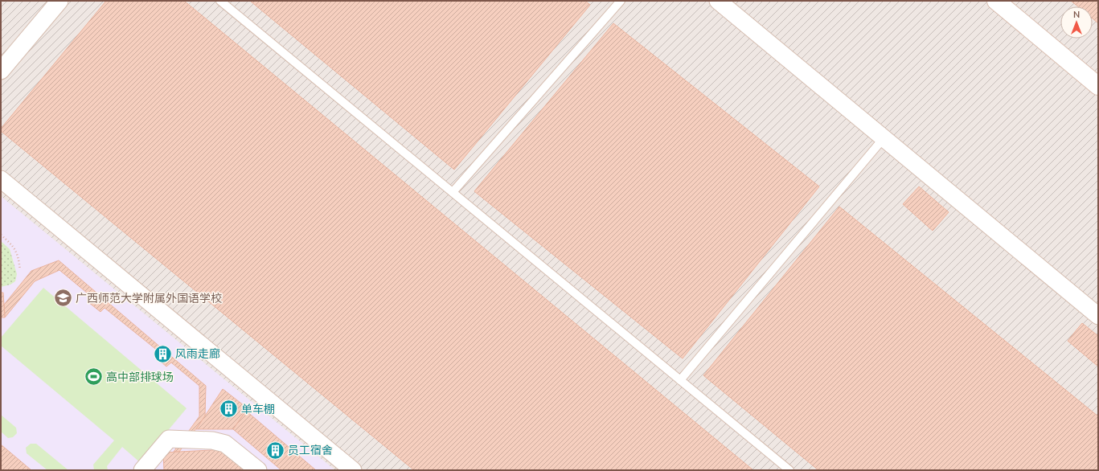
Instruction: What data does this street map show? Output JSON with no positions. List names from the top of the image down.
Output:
{
  "places": {
    "school or university": ["广西师范大学附属外国语学校"],
    "building": ["风雨走廊", "单车棚", "员工宿舍"],
    "sports": ["高中部排球场"]
  },
  "north": "top"
}
